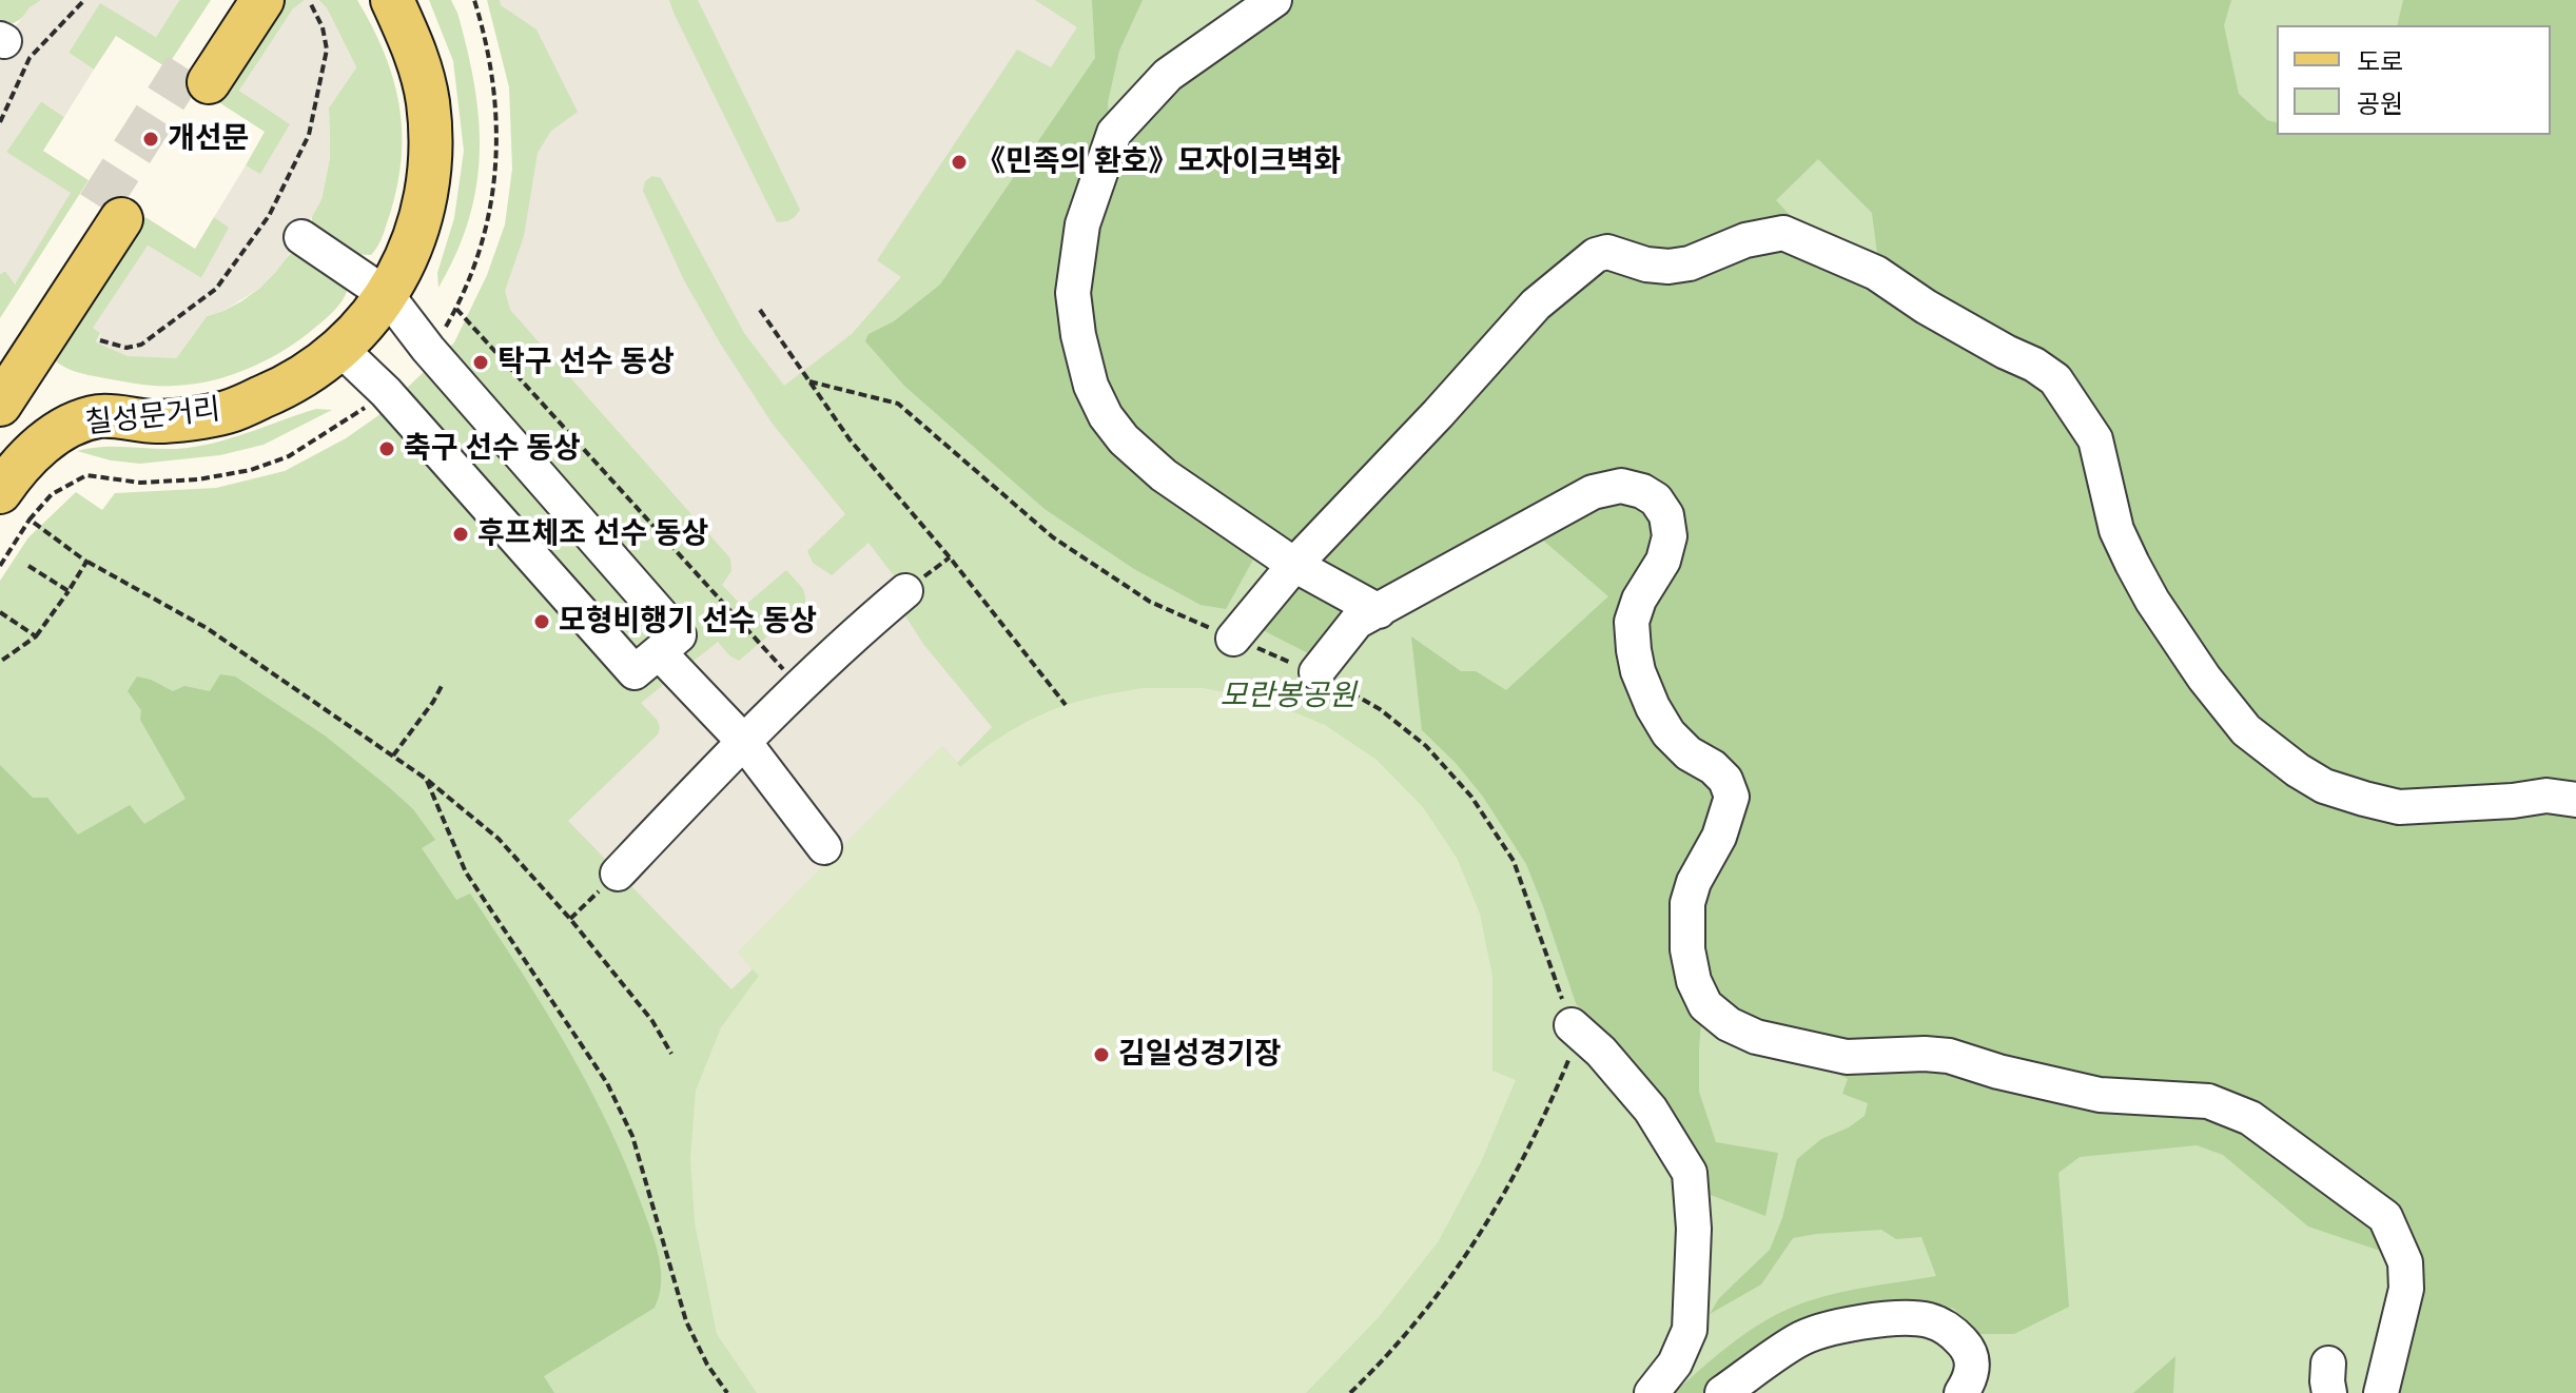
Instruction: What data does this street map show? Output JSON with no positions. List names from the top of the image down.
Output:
{
  "streets": {
    "main road": ["칠성문거리"]
  },
  "parks": ["모란봉공원"],
  "places": [
    "개선문",
    "《민족의 환호》모자이크벽화",
    "탁구 선수 동상",
    "축구 선수 동상",
    "후프체조 선수 동상",
    "모형비행기 선수 동상",
    "김일성경기장"
  ],
  "legend": ["도로", "공원"]
}
